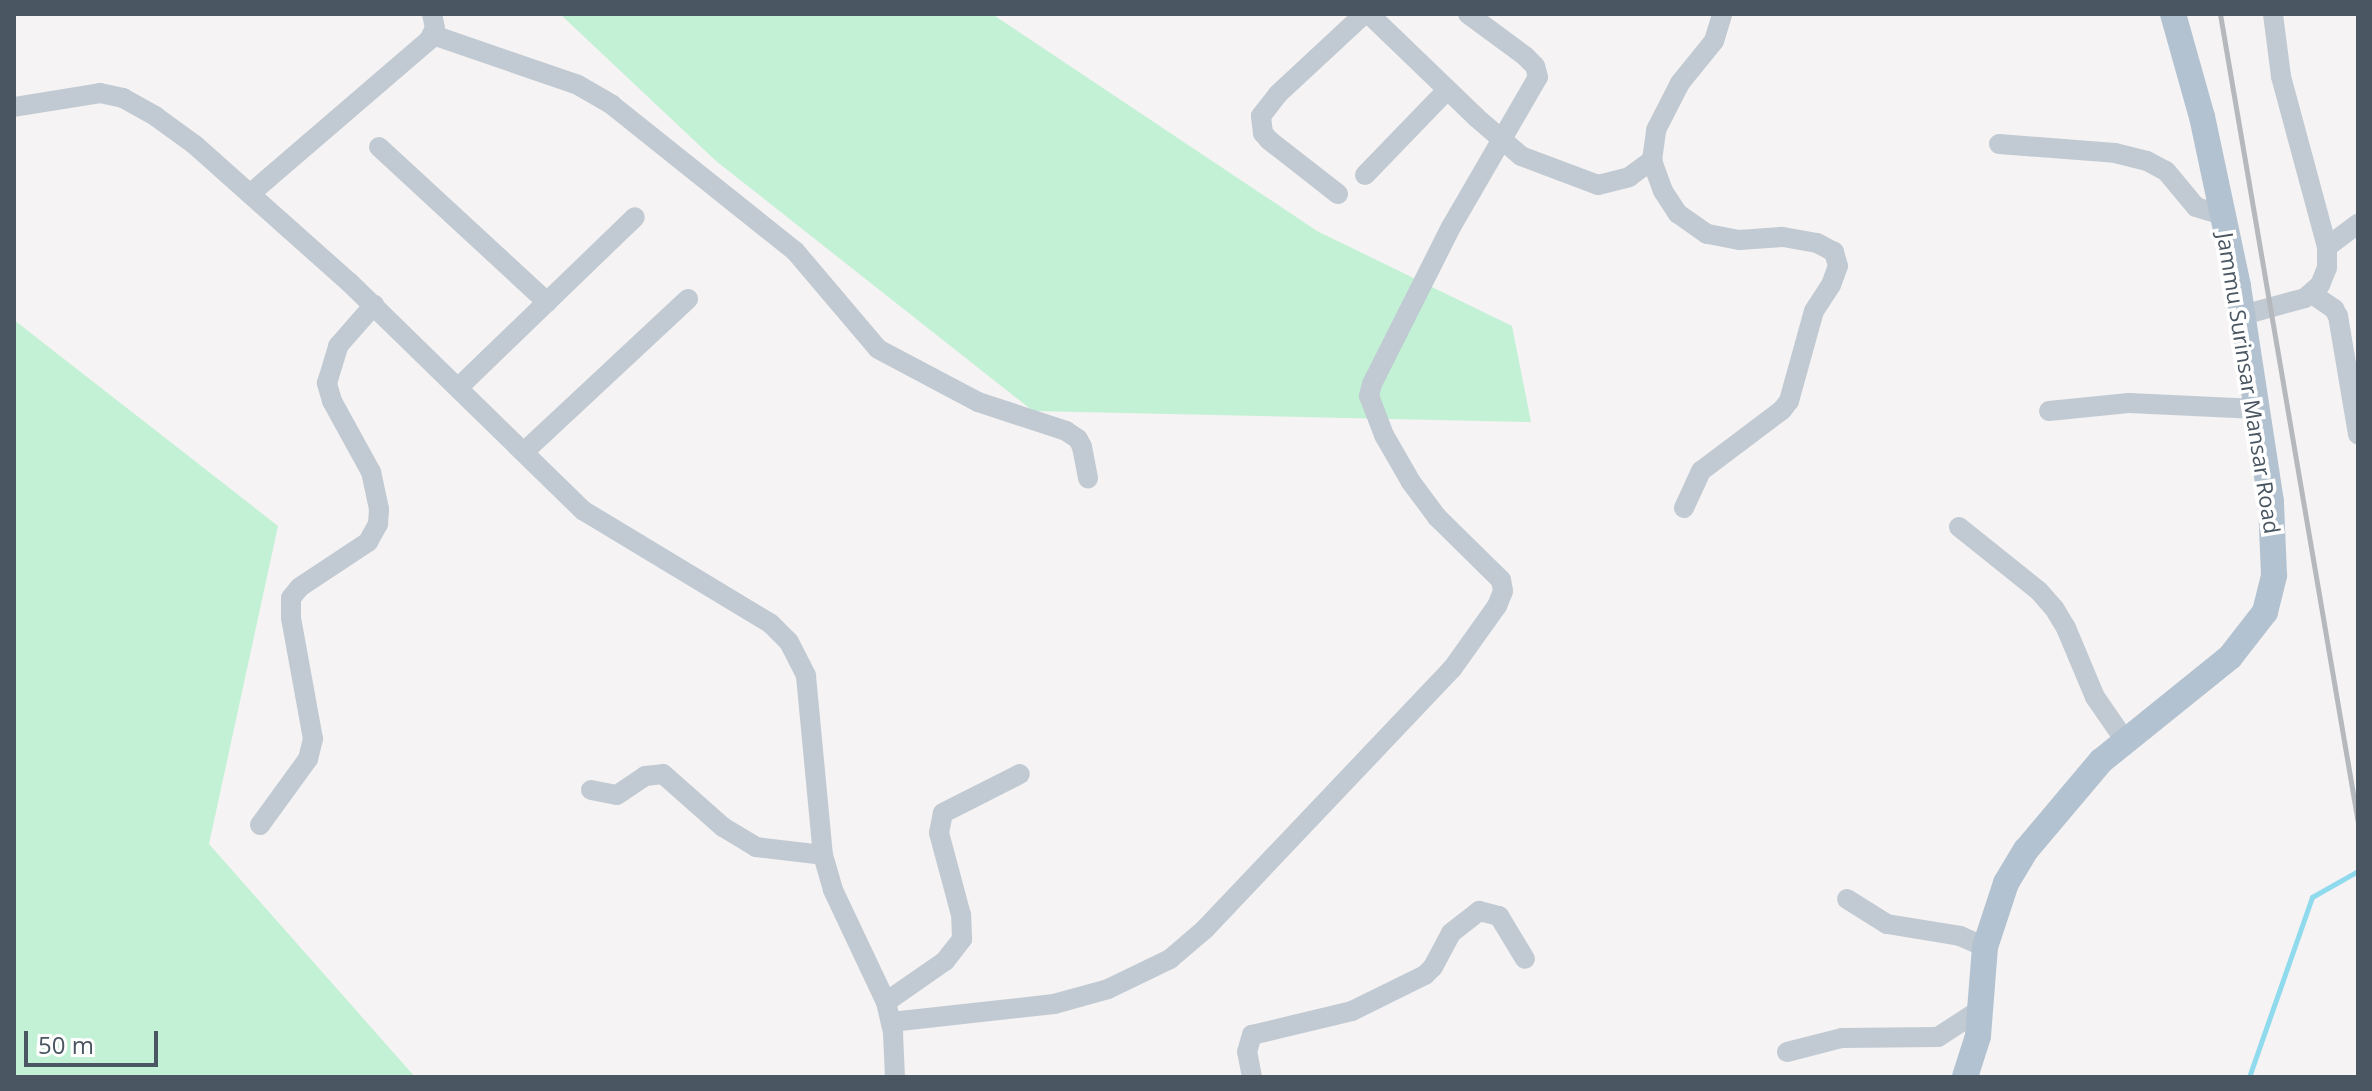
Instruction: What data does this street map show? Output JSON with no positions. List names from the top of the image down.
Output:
{
  "streets": {
    "main road": ["Jammu Surinsar Mansar Road"]
  },
  "scale_bar": "50 m"
}
